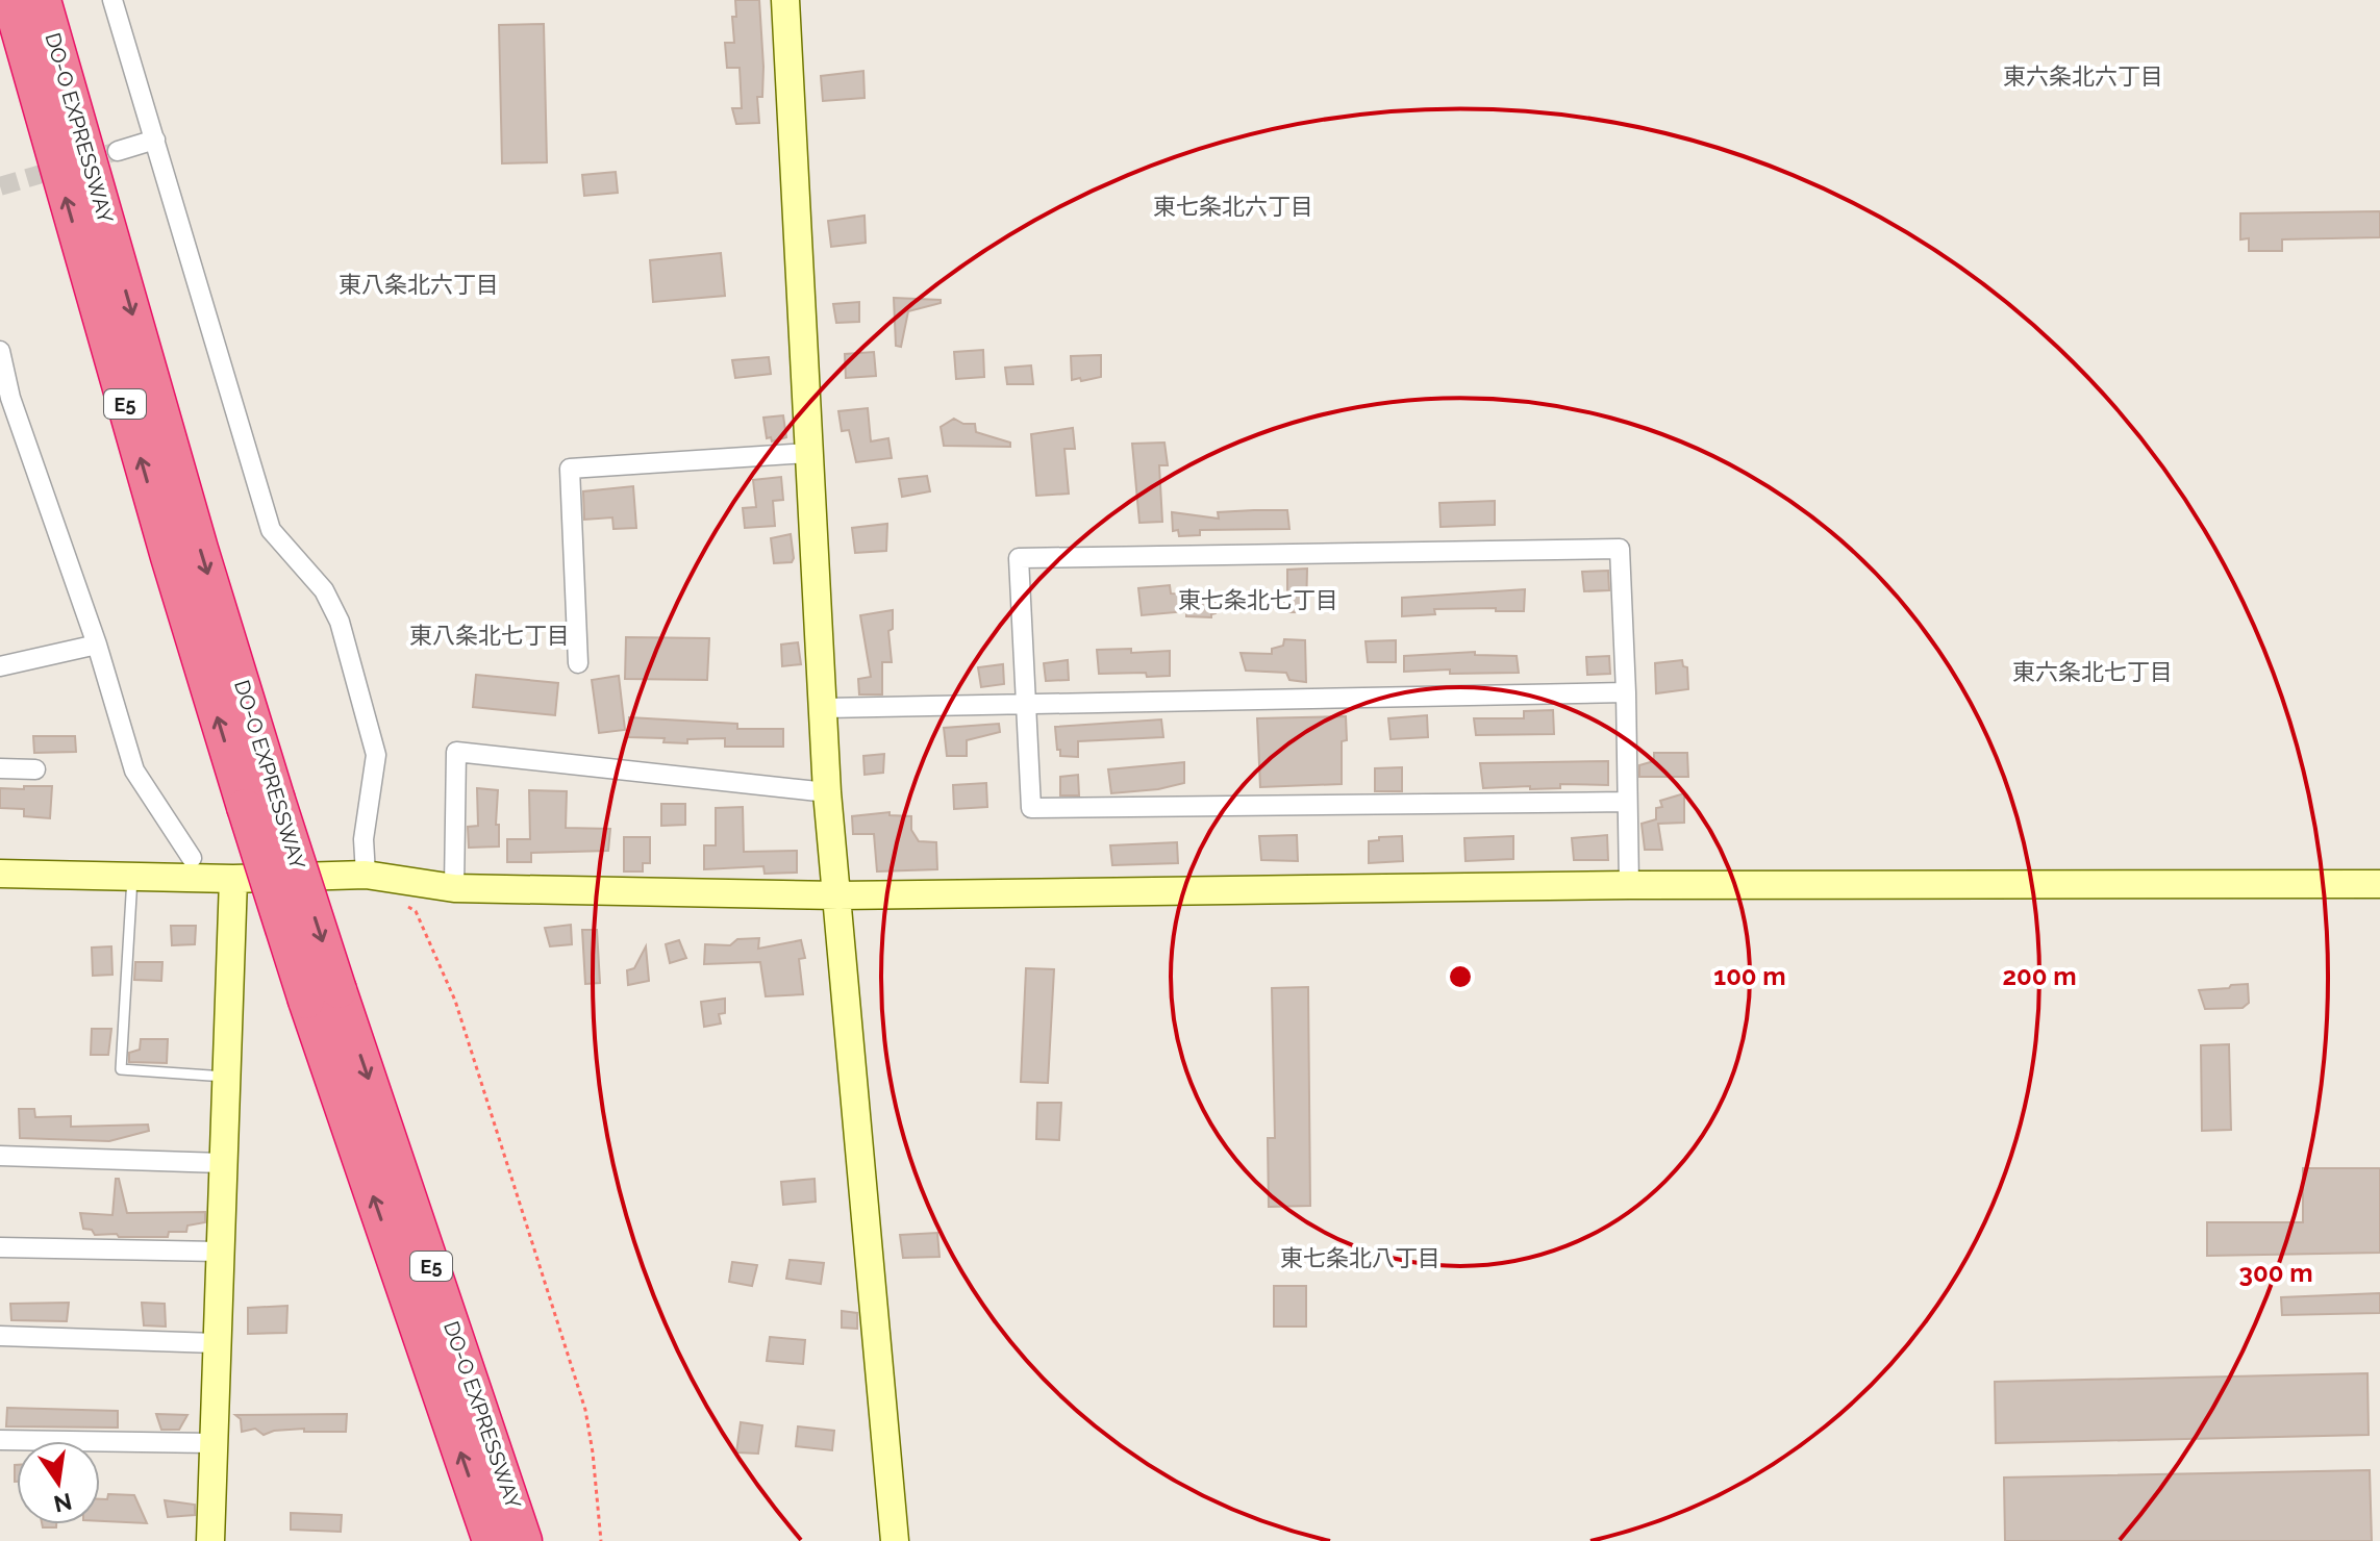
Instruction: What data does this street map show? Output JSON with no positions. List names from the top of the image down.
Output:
{
  "streets": {
    "highway": ["DO-O EXPRESSWAY", "E5"]
  },
  "districts": [
    "東六条北六丁目",
    "東七条北六丁目",
    "東八条北六丁目",
    "東七条北七丁目",
    "東八条北七丁目",
    "東六条北七丁目",
    "東七条北八丁目"
  ],
  "north": "bottom",
  "rings": ["100 m", "200 m", "300 m"]
}
